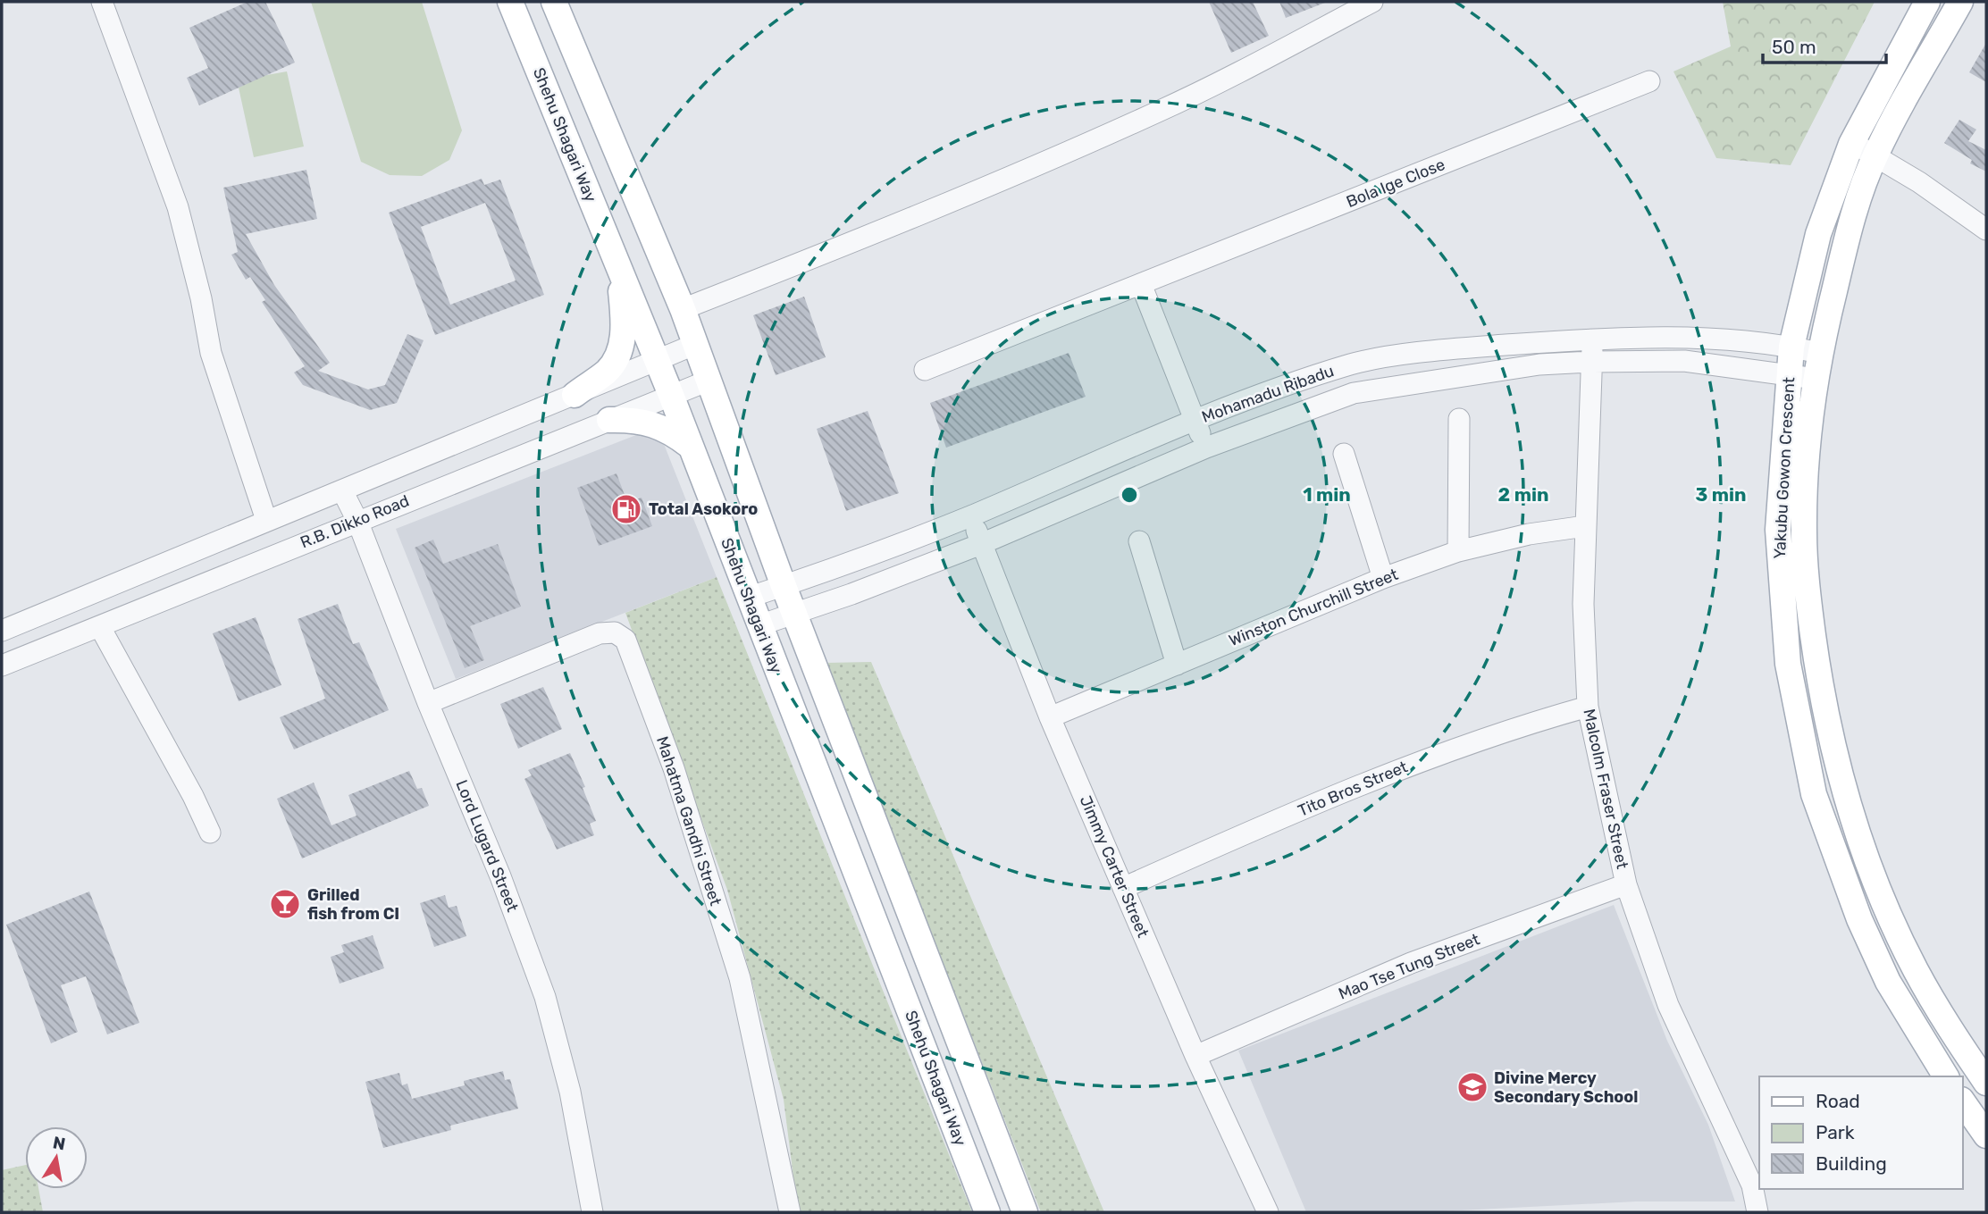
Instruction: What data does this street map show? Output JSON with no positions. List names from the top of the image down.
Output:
{
  "streets": {
    "main road": ["Shehu Shagari Way", "Yakubu Gowon Crescent"],
    "street": [
      "Bola Ige Close",
      "Mohamadu Ribadu",
      "R.B. Dikko Road",
      "Winston Churchill Street",
      "Tito Bros Street",
      "Malcolm Fraser Street",
      "Mahatma Gandhi Street",
      "Lord Lugard Street",
      "Jimmy Carter Street",
      "Mao Tse Tung Street"
    ]
  },
  "crossings": [
    ["Shehu Shagari Way", "Mohamadu Ribadu"],
    ["Shehu Shagari Way", "R.B. Dikko Road"],
    ["Mohamadu Ribadu", "Yakubu Gowon Crescent"],
    ["Mohamadu Ribadu", "Malcolm Fraser Street"],
    ["Mohamadu Ribadu", "Jimmy Carter Street"],
    ["R.B. Dikko Road", "Lord Lugard Street"],
    ["Winston Churchill Street", "Malcolm Fraser Street"],
    ["Winston Churchill Street", "Jimmy Carter Street"],
    ["Tito Bros Street", "Malcolm Fraser Street"],
    ["Tito Bros Street", "Jimmy Carter Street"],
    ["Malcolm Fraser Street", "Mao Tse Tung Street"],
    ["Mahatma Gandhi Street", "Lord Lugard Street"],
    ["Jimmy Carter Street", "Mao Tse Tung Street"]
  ],
  "places": {
    "fuel station": ["Total Asokoro"],
    "bar": ["Grilled fish from CI"],
    "school or university": ["Divine Mercy Secondary School"]
  },
  "legend": ["Road", "Park", "Building"],
  "scale_bar": "50 m",
  "north": "top",
  "rings": ["1 min", "2 min", "3 min"]
}
